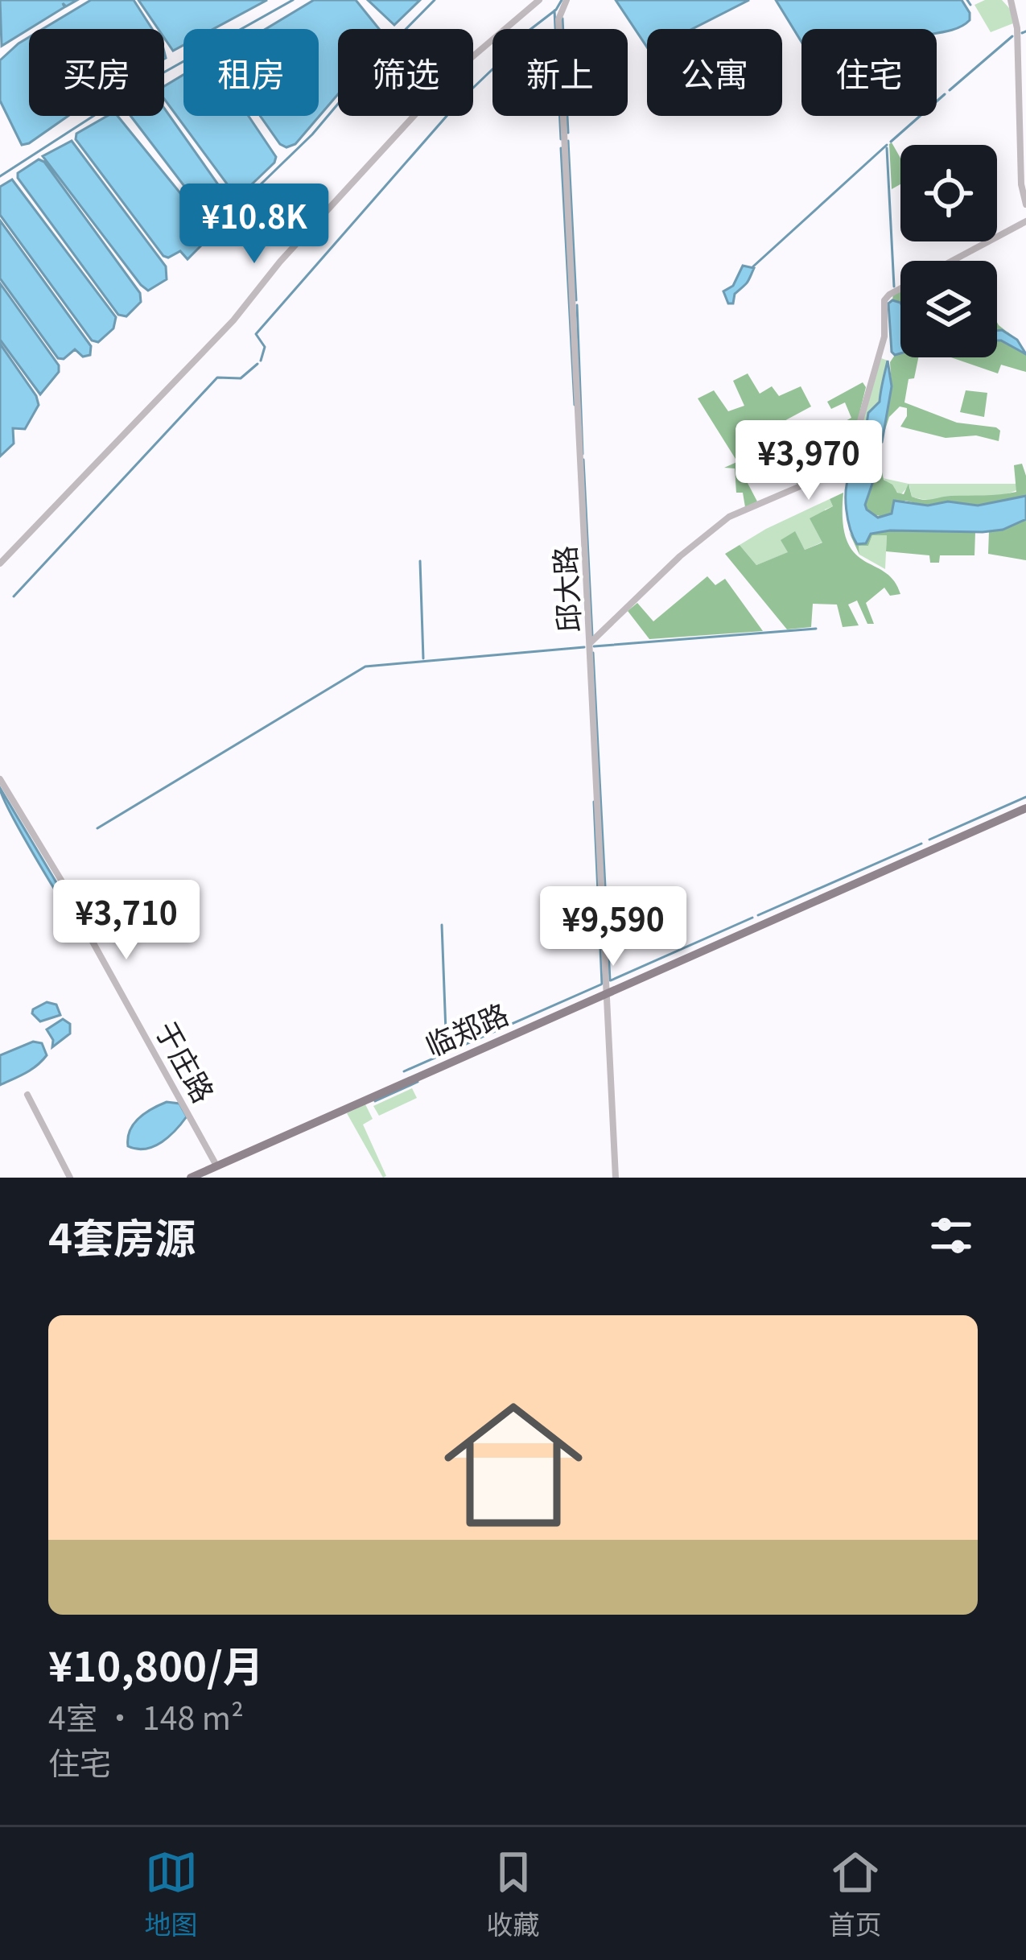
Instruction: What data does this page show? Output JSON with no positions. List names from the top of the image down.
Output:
{
  "streets": {
    "main road": ["临郑路"],
    "street": ["邱大路", "于庄路"]
  },
  "crossings": [
    ["邱大路", "临郑路"],
    ["临郑路", "于庄路"]
  ],
  "page": {
    "chip": [
      "买房",
      "租房",
      "筛选",
      "新上",
      "公寓",
      "住宅"
    ],
    "price": [
      "¥10.8K",
      "¥3,970",
      "¥3,710",
      "¥9,590"
    ],
    "heading": "4套房源",
    "list": [
      {
        "name": "¥10,800/月",
        "note": "4室 · 148 m² · 住宅"
      }
    ],
    "tabs": ["地图", "收藏", "首页"]
  }
}
